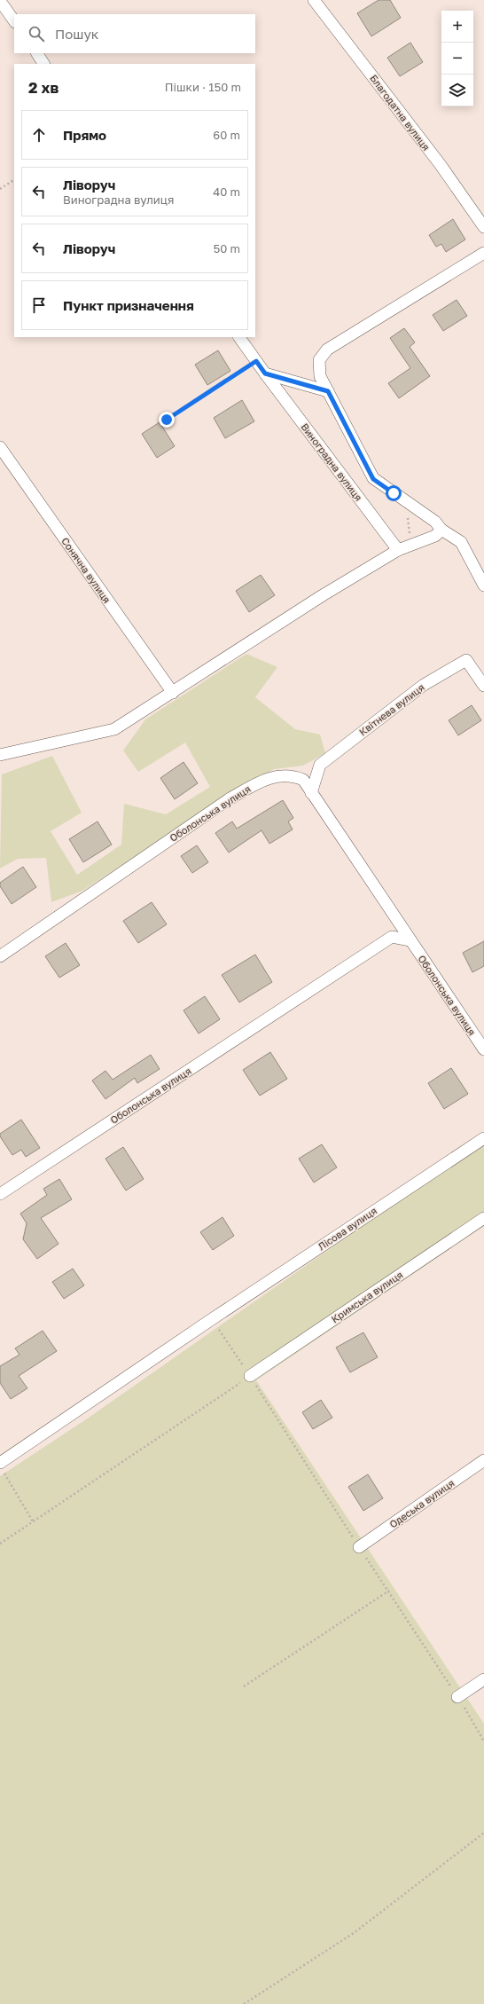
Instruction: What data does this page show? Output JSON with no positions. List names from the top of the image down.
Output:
{
  "streets": {
    "street": [
      "Благодатна вулиця",
      "Виноградна вулиця",
      "Сонячна вулиця",
      "Квітнева вулиця",
      "Оболонська вулиця",
      "Лісова вулиця",
      "Кримська вулиця",
      "Одеська вулиця"
    ]
  },
  "crossings": [
    ["Квітнева вулиця", "Оболонська вулиця"]
  ],
  "page": {
    "map_buttons": ["+", "−"],
    "search": "Пошук",
    "heading": ["2 хв", "Пішки · 150 m"],
    "list": [
      ["Прямо", "60 m"],
      ["Ліворуч", "Виноградна вулиця", "40 m"],
      ["Ліворуч", "50 m"],
      "Пункт призначення"
    ]
  }
}
